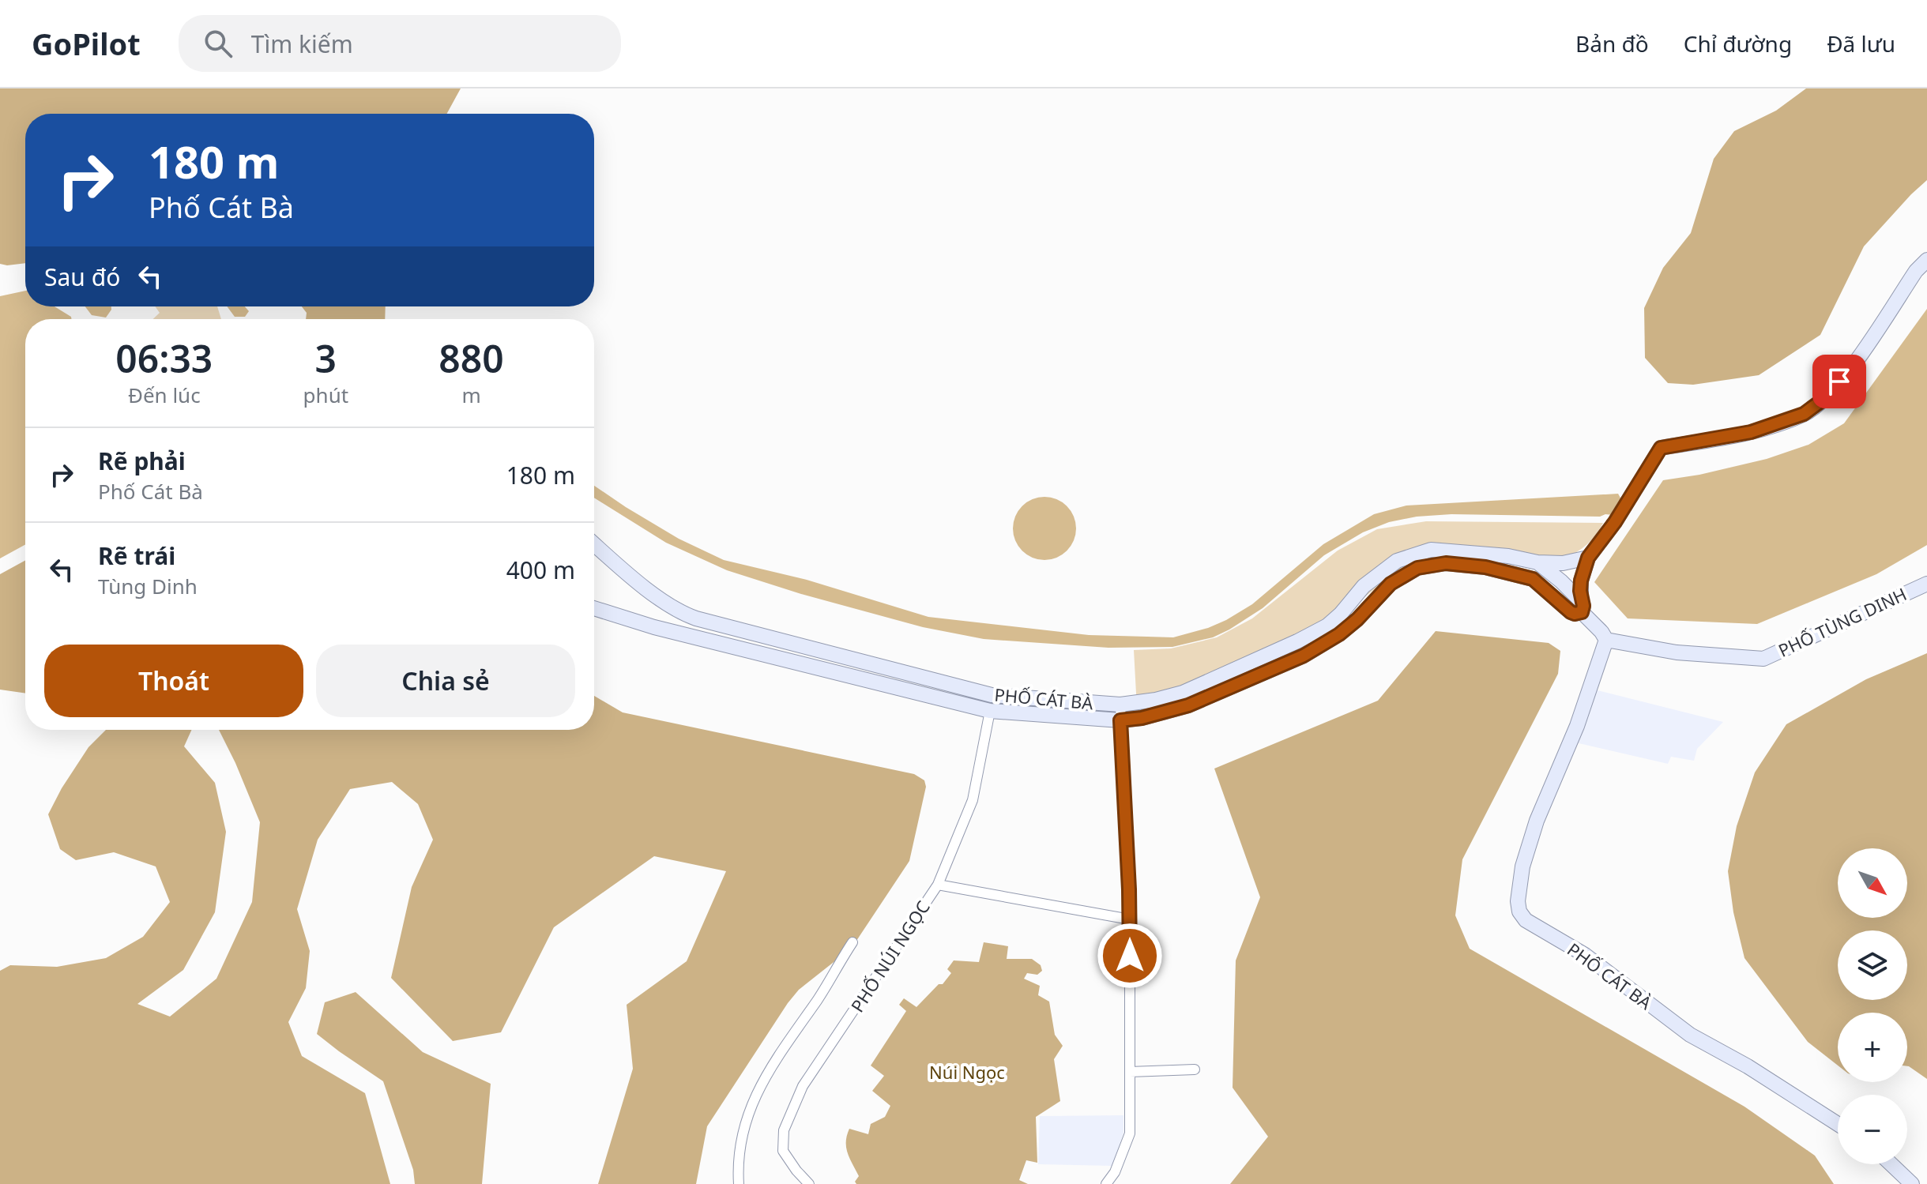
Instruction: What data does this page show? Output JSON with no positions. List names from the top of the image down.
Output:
{
  "streets": {
    "main road": ["PHỐ TÙNG DINH", "PHỐ CÁT BÀ"],
    "street": ["PHỐ NÚI NGỌC"]
  },
  "crossings": [
    ["PHỐ TÙNG DINH", "PHỐ CÁT BÀ"],
    ["PHỐ CÁT BÀ", "PHỐ NÚI NGỌC"]
  ],
  "parks": ["Núi Ngọc"],
  "north": "bottom right",
  "page": {
    "header": "GoPilot",
    "search": "Tìm kiếm",
    "nav": ["Bản đồ", "Chỉ đường", "Đã lưu"],
    "turn": ["180 m", "Phố Cát Bà"],
    "then": "Sau đó",
    "eta": [
      "06:33",
      "Đến lúc",
      "3",
      "phút",
      "880",
      "m"
    ],
    "list": [
      {
        "name": "Rẽ phải",
        "note": "Phố Cát Bà",
        "value": "180 m"
      },
      {
        "name": "Rẽ trái",
        "note": "Tùng Dinh",
        "value": "400 m"
      }
    ],
    "buttons": ["Thoát", "Chia sẻ"],
    "map_buttons": ["+", "−"]
  }
}
